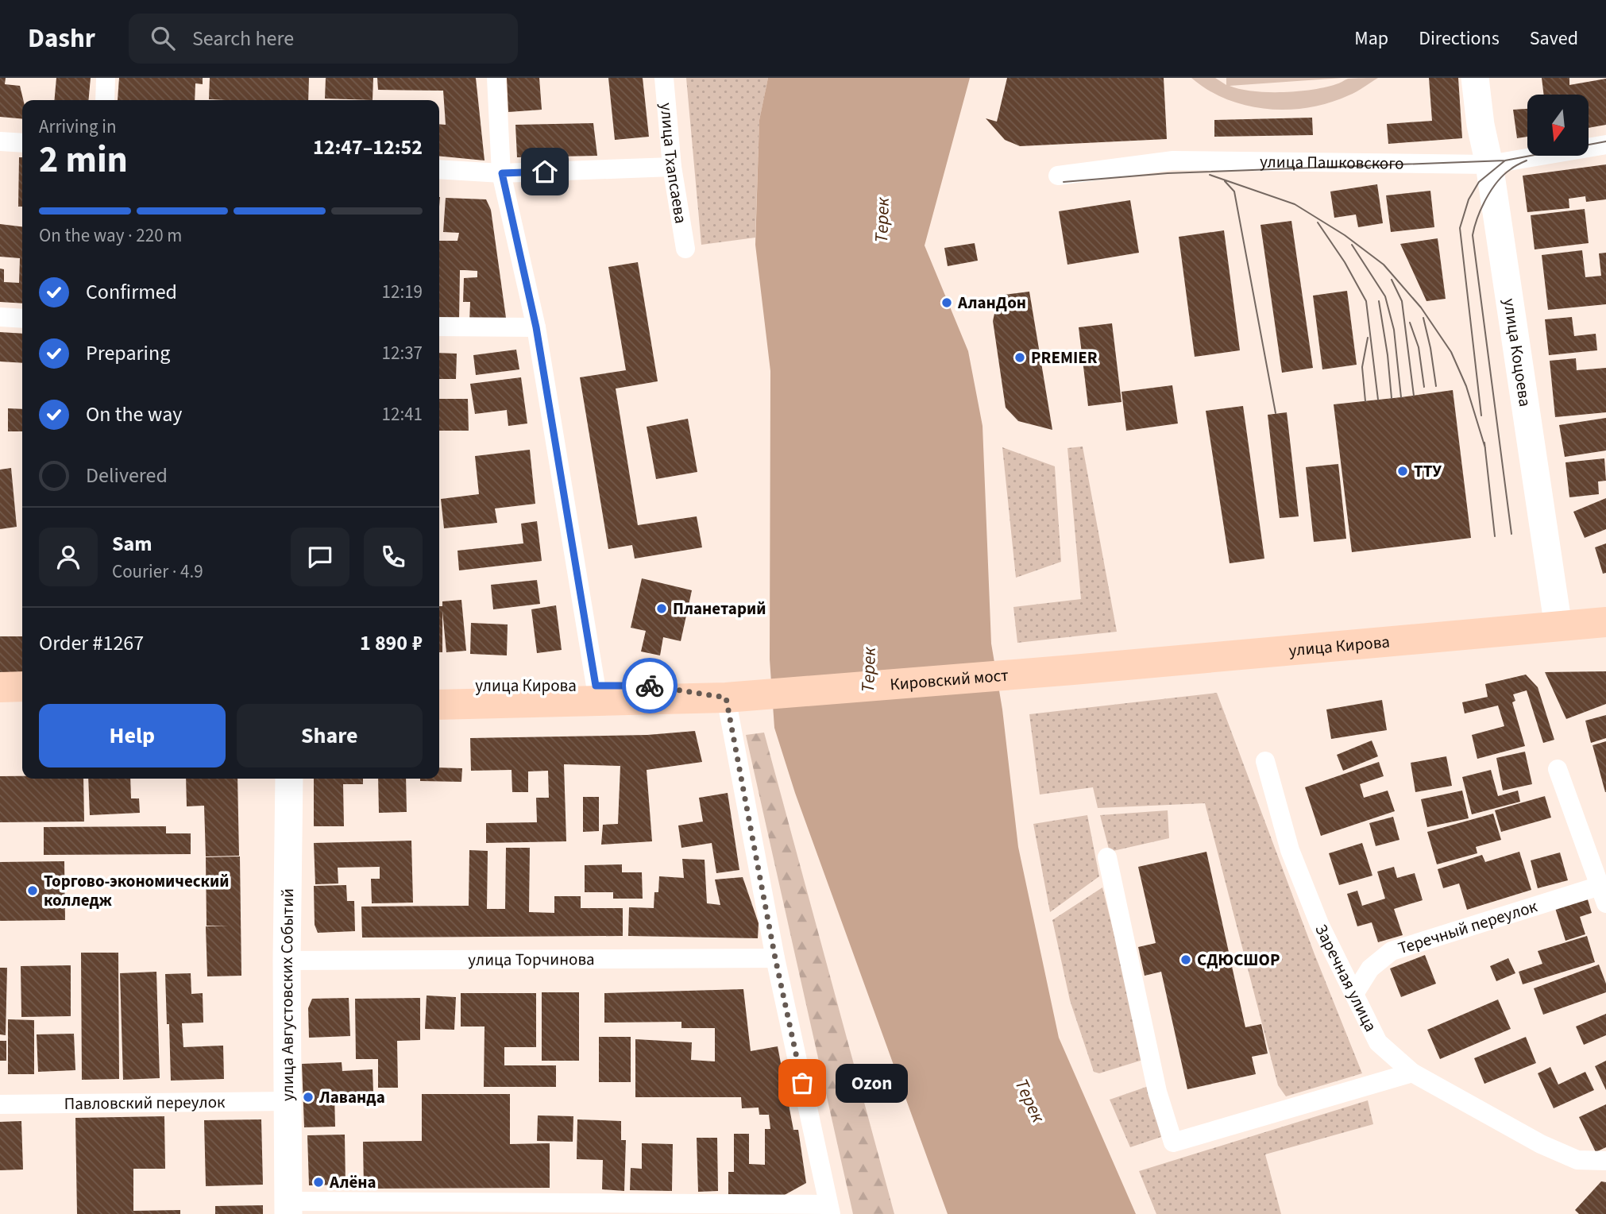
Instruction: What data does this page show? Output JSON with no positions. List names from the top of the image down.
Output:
{
  "streets": {
    "main road": ["улица Кирова", "Кировский мост"],
    "street": [
      "улица Пашковского",
      "улица Тхапсаева",
      "улица Коцоева",
      "Теречный переулок",
      "улица Торчинова",
      "Заречная улица",
      "улица Августовских Событий",
      "Павловский переулок"
    ]
  },
  "crossings": [
    ["улица Пашковского", "улица Коцоева"],
    ["улица Коцоева", "улица Кирова"],
    ["улица Кирова", "Кировский мост"],
    ["Теречный переулок", "Заречная улица"],
    ["улица Торчинова", "улица Августовских Событий"],
    ["улица Августовских Событий", "Павловский переулок"]
  ],
  "water": ["Терек"],
  "places": [
    "АланДон",
    "PREMIER",
    "ТТУ",
    "Планетарий",
    "Торгово-экономический колледж",
    "СДЮСШОР",
    "Ozon",
    "Лаванда",
    "Алёна"
  ],
  "north": "bottom",
  "page": {
    "header": "Dashr",
    "search": "Search here",
    "nav": ["Map", "Directions", "Saved"],
    "heading": ["2 min", "Arriving in", "12:47–12:52"],
    "panel": [
      "Sam",
      "Courier · 4.9",
      "Order #1267",
      "1 890 ₽"
    ],
    "bar": "On the way · 220 m",
    "list": [
      ["Confirmed", "12:19"],
      ["Preparing", "12:37"],
      ["On the way", "12:41"],
      "Delivered"
    ],
    "buttons": ["Help", "Share"],
    "bubble": "Ozon"
  }
}
